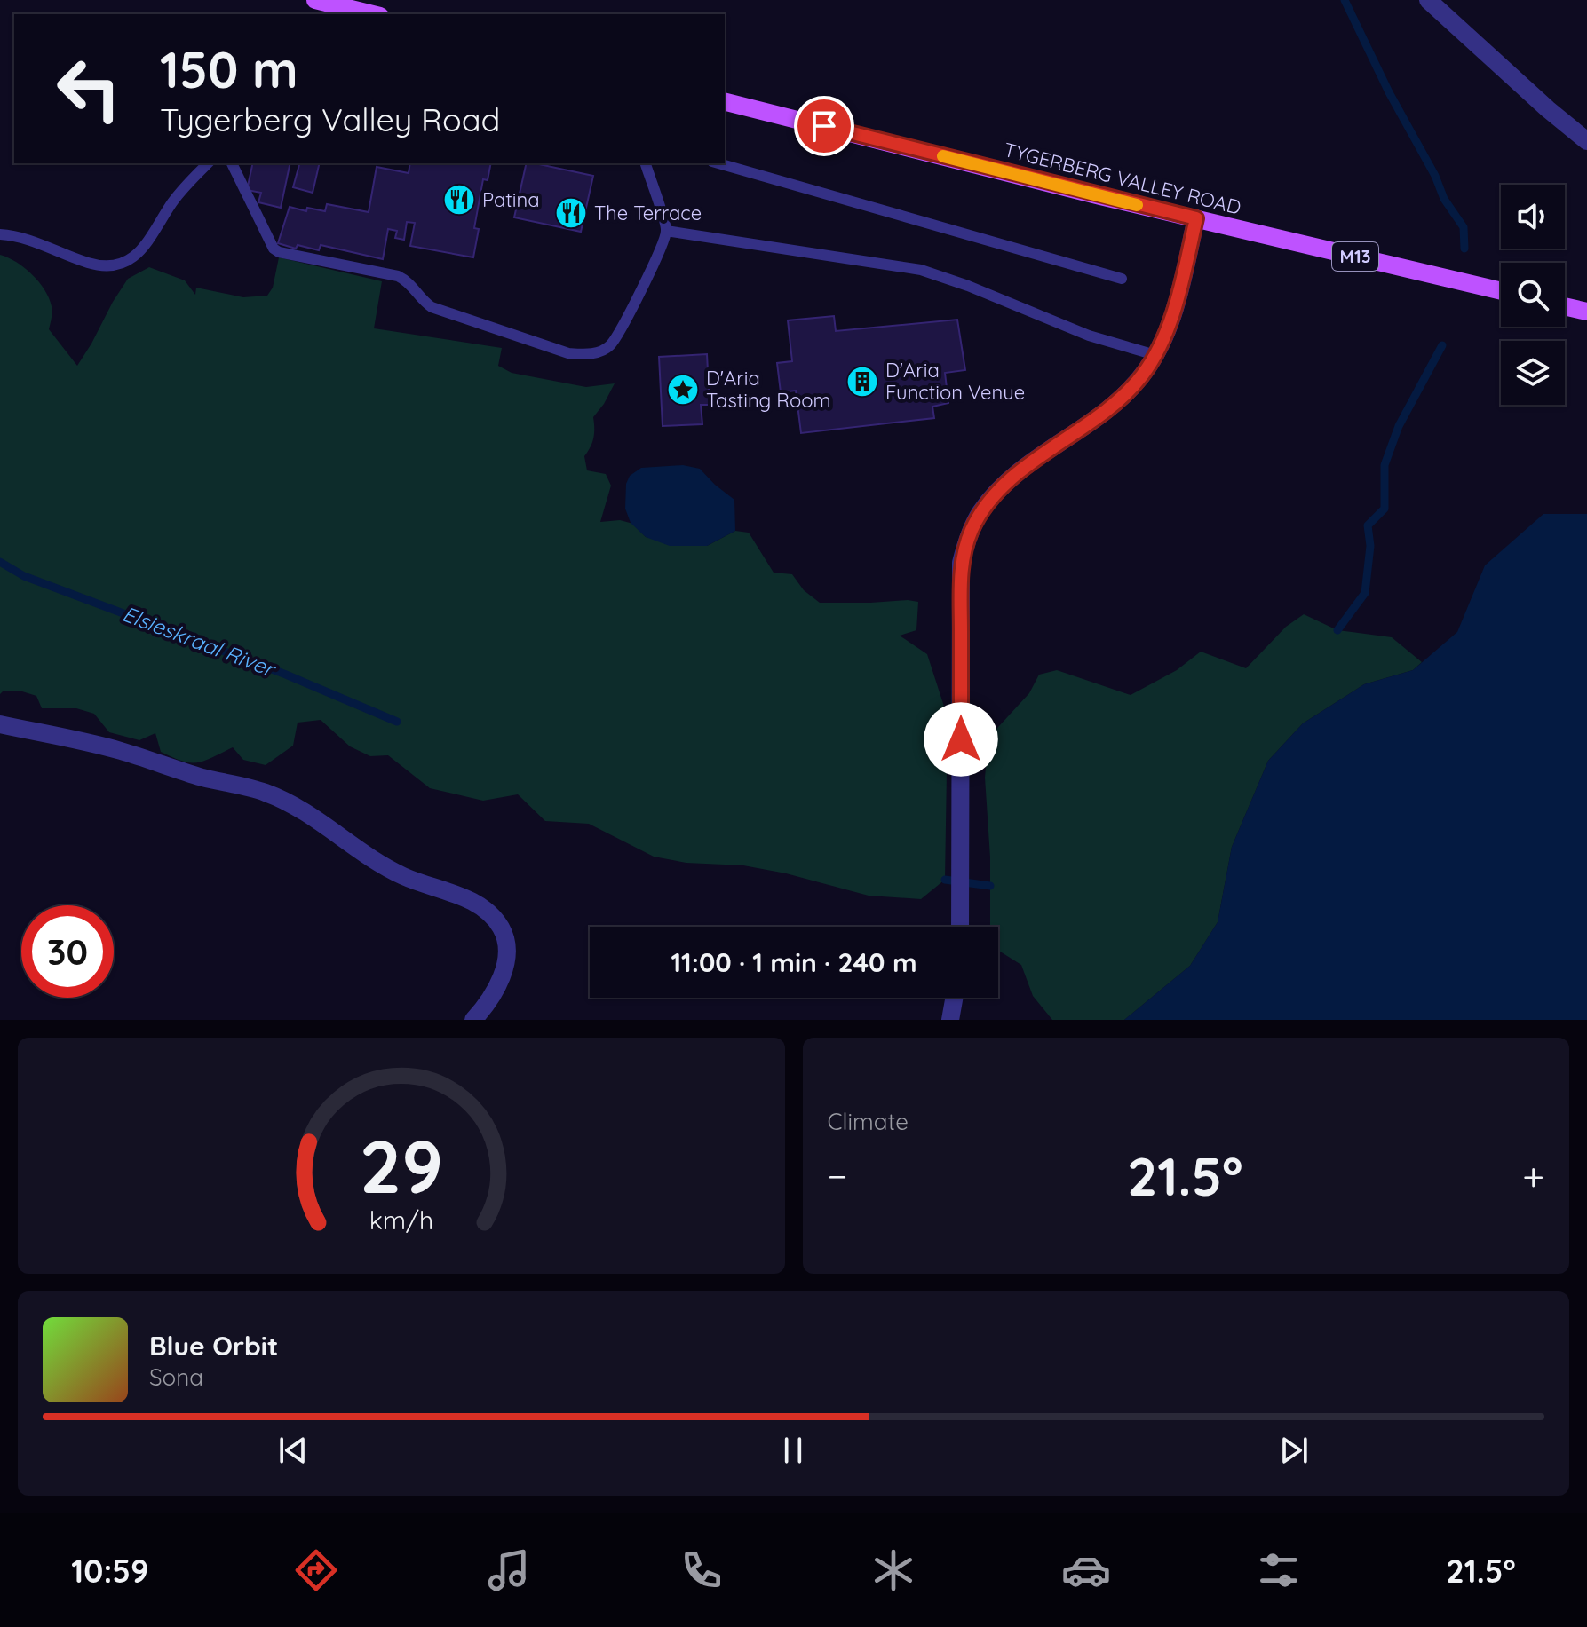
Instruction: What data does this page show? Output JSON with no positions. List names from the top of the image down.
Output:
{
  "streets": {
    "main road": ["TYGERBERG VALLEY ROAD", "M13"]
  },
  "water": ["Elsieskraal River"],
  "places": {
    "restaurant": ["Patina", "The Terrace"],
    "building": ["D'Aria Function Venue"],
    "place": ["D'Aria Tasting Room"]
  },
  "page": {
    "turn": ["150 m", "Tygerberg Valley Road"],
    "limit": "30",
    "trip": "11:00 · 1 min · 240 m",
    "tile": "Climate",
    "heat": ["−", "21.5°", "+"],
    "song": ["Blue Orbit", "Sona"],
    "tabs": ["10:59", "21.5°"],
    "gauge": ["29", "km/h"]
  }
}
